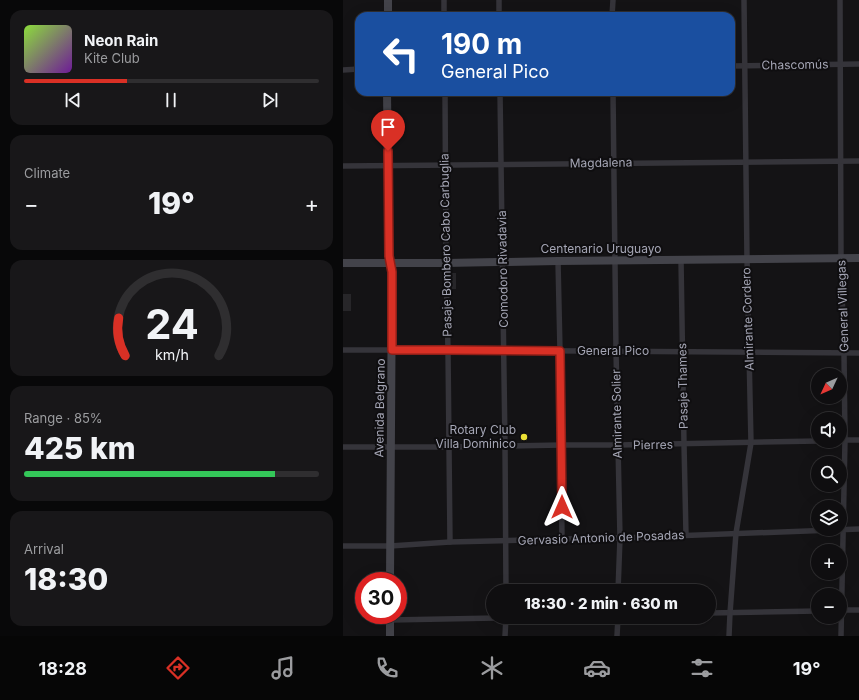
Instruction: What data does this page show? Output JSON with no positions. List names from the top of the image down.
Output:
{
  "streets": {
    "street": [
      "Chascomús",
      "Magdalena",
      "Pasaje Bombero Cabo Carbuglia",
      "Centenario Uruguayo",
      "Comodoro Rivadavia",
      "General Villegas",
      "Almirante Cordero",
      "General Pico",
      "Pasaje Thames",
      "Avenida Belgrano",
      "Almirante Solier",
      "Pierres",
      "Gervasio Antonio de Posadas"
    ]
  },
  "crossings": [
    ["Chascomús", "General Villegas"],
    ["Chascomús", "Almirante Cordero"],
    ["Magdalena", "Pasaje Bombero Cabo Carbuglia"],
    ["Magdalena", "Comodoro Rivadavia"],
    ["Magdalena", "General Villegas"],
    ["Magdalena", "Almirante Cordero"],
    ["Magdalena", "Avenida Belgrano"],
    ["Magdalena", "Almirante Solier"],
    ["Pasaje Bombero Cabo Carbuglia", "Centenario Uruguayo"],
    ["Pasaje Bombero Cabo Carbuglia", "General Pico"],
    ["Pasaje Bombero Cabo Carbuglia", "Pierres"],
    ["Pasaje Bombero Cabo Carbuglia", "Gervasio Antonio de Posadas"],
    ["Centenario Uruguayo", "Comodoro Rivadavia"],
    ["Centenario Uruguayo", "General Villegas"],
    ["Centenario Uruguayo", "Almirante Cordero"],
    ["Centenario Uruguayo", "Pasaje Thames"],
    ["Centenario Uruguayo", "Avenida Belgrano"],
    ["Centenario Uruguayo", "Almirante Solier"],
    ["Comodoro Rivadavia", "General Pico"],
    ["Comodoro Rivadavia", "Pierres"],
    ["Comodoro Rivadavia", "Gervasio Antonio de Posadas"],
    ["General Villegas", "General Pico"],
    ["Almirante Cordero", "General Pico"],
    ["Almirante Cordero", "Pierres"],
    ["Almirante Cordero", "Gervasio Antonio de Posadas"],
    ["General Pico", "Pasaje Thames"],
    ["General Pico", "Avenida Belgrano"],
    ["General Pico", "Almirante Solier"],
    ["Pasaje Thames", "Pierres"],
    ["Pasaje Thames", "Gervasio Antonio de Posadas"],
    ["Avenida Belgrano", "Pierres"],
    ["Avenida Belgrano", "Gervasio Antonio de Posadas"],
    ["Almirante Solier", "Pierres"],
    ["Almirante Solier", "Gervasio Antonio de Posadas"]
  ],
  "places": ["Rotary Club Villa Dominico"],
  "north": "bottom left",
  "page": {
    "turn": ["190 m", "General Pico"],
    "song": ["Neon Rain", "Kite Club"],
    "tile": [
      "Climate",
      ["Range · 85%", "425 km"],
      ["Arrival", "18:30"]
    ],
    "heat": ["−", "19°", "+"],
    "map_buttons": ["+", "−"],
    "limit": "30",
    "trip": "18:30 · 2 min · 630 m",
    "tabs": ["18:28", "19°"],
    "gauge": ["24", "km/h"]
  }
}
